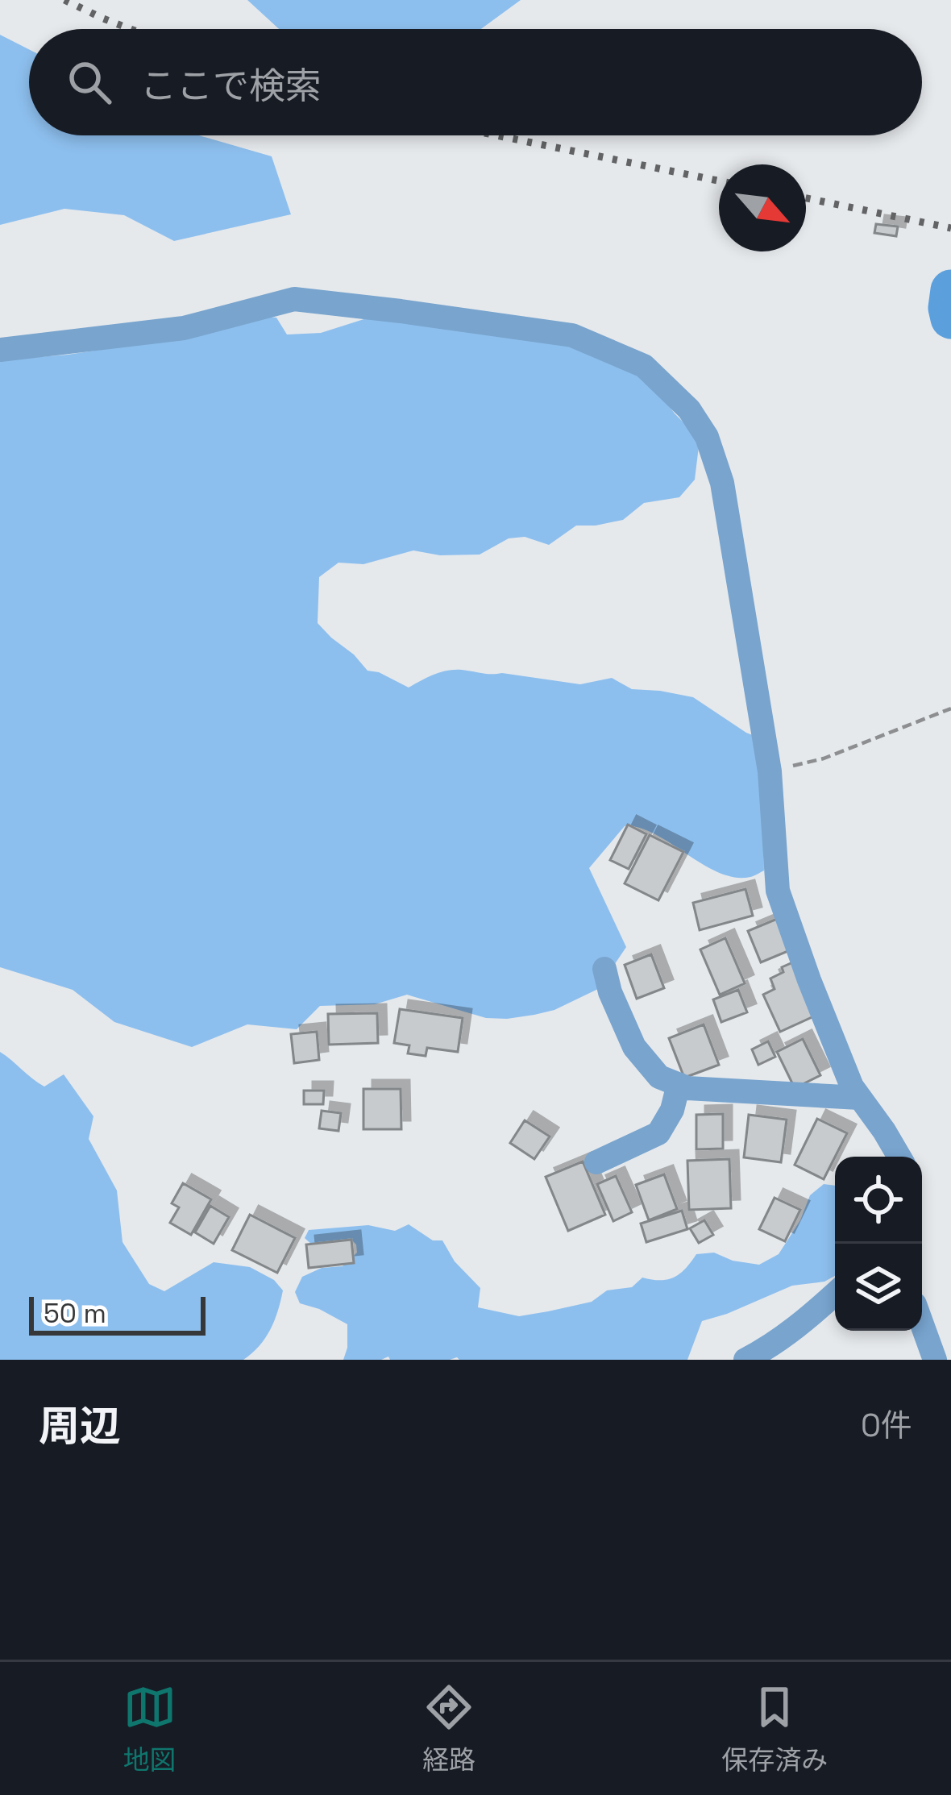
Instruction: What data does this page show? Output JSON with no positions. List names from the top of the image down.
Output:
{
  "scale_bar": "50 m",
  "north": "bottom right",
  "page": {
    "search": "ここで検索",
    "scale": "50 m",
    "heading": ["周辺", "0件"],
    "nav": ["地図", "経路", "保存済み"]
  }
}
